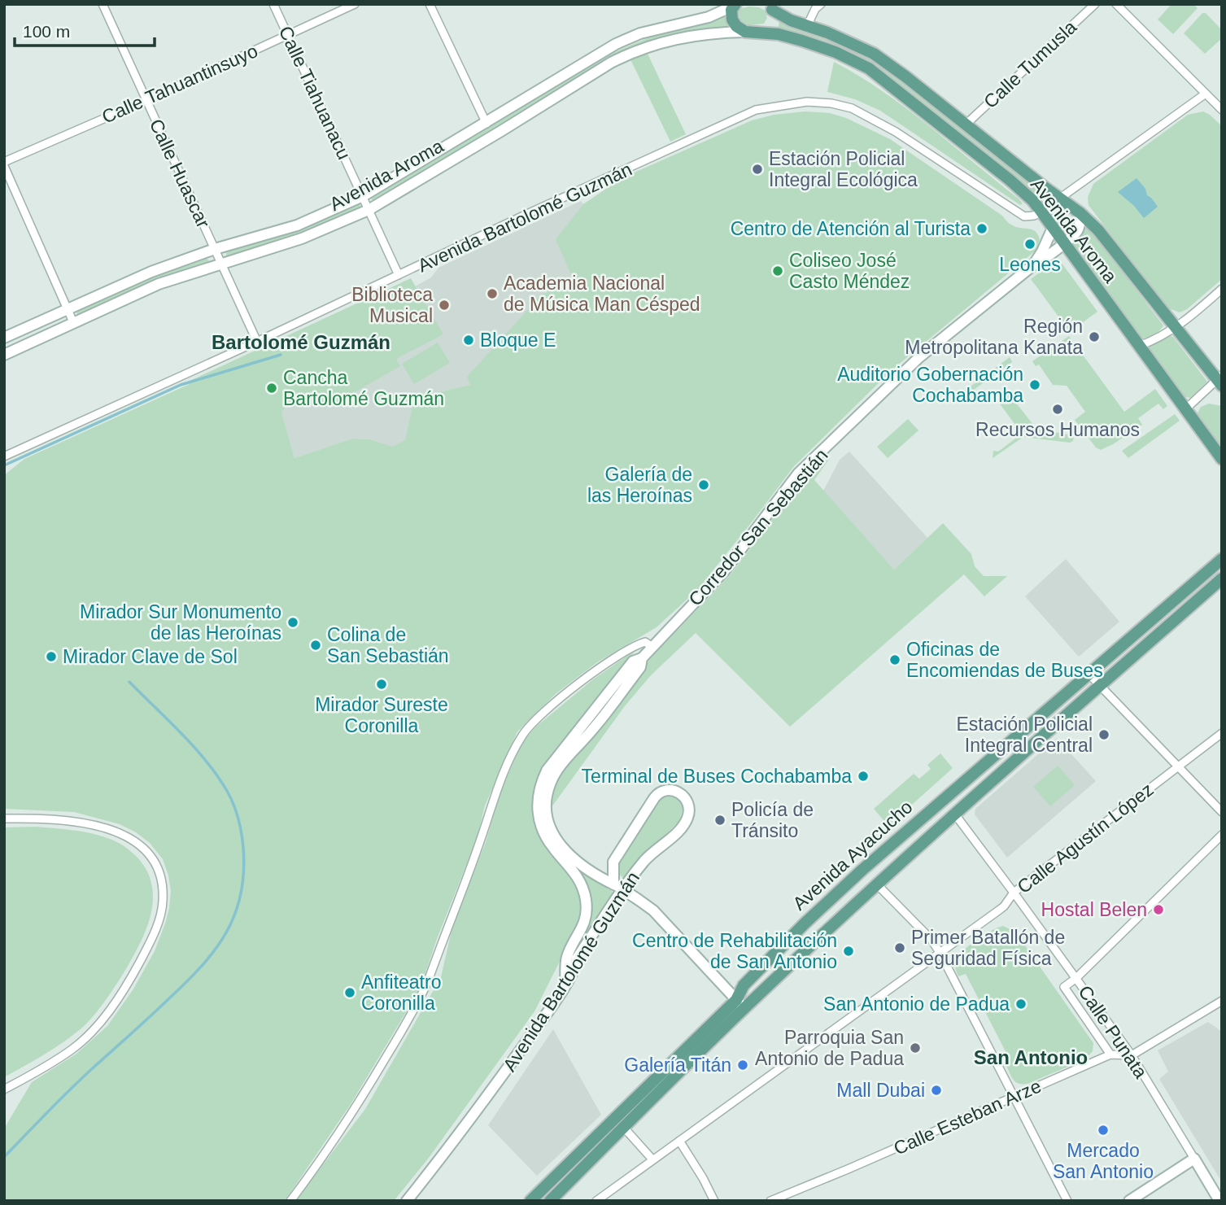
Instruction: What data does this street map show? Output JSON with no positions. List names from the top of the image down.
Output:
{
  "streets": {
    "main road": ["Avenida Aroma", "Avenida Ayacucho"],
    "street": [
      "Calle Tumusla",
      "Calle Tahuantinsuyo",
      "Calle Tiahuanacu",
      "Calle Huascar",
      "Avenida Bartolomé Guzmán",
      "Corredor San Sebastián",
      "Calle Agustín López",
      "Calle Punata",
      "Calle Esteban Arze"
    ]
  },
  "crossings": [
    ["Calle Tumusla", "Avenida Aroma"],
    ["Calle Tahuantinsuyo", "Calle Tiahuanacu"],
    ["Calle Tahuantinsuyo", "Calle Huascar"],
    ["Calle Tiahuanacu", "Avenida Aroma"],
    ["Calle Tiahuanacu", "Avenida Bartolomé Guzmán"],
    ["Calle Huascar", "Avenida Aroma"],
    ["Calle Huascar", "Avenida Bartolomé Guzmán"],
    ["Avenida Aroma", "Avenida Bartolomé Guzmán"],
    ["Avenida Aroma", "Corredor San Sebastián"],
    ["Avenida Bartolomé Guzmán", "Corredor San Sebastián"],
    ["Corredor San Sebastián", "Avenida Ayacucho"],
    ["Calle Agustín López", "Calle Punata"],
    ["Avenida Ayacucho", "Calle Punata"],
    ["Calle Punata", "Calle Esteban Arze"]
  ],
  "districts": ["Bartolomé Guzmán", "San Antonio"],
  "places": [
    "Estación Policial Integral Ecológica",
    "Centro de Atención al Turista",
    "Leones",
    "Coliseo José Casto Méndez",
    "Academia Nacional de Música Man Césped",
    "Biblioteca Musical",
    "Región Metropolitana Kanata",
    "Bloque E",
    "Auditorio Gobernación Cochabamba",
    "Cancha Bartolomé Guzmán",
    "Recursos Humanos",
    "Galería de las Heroínas",
    "Mirador Sur Monumento de las Heroínas",
    "Colina de San Sebastián",
    "Mirador Clave de Sol",
    "Oficinas de Encomiendas de Buses",
    "Mirador Sureste Coronilla",
    "Estación Policial Integral Central",
    "Terminal de Buses Cochabamba",
    "Policía de Tránsito",
    "Hostal Belen",
    "Primer Batallón de Seguridad Física",
    "Centro de Rehabilitación de San Antonio",
    "Anfiteatro Coronilla",
    "San Antonio de Padua",
    "Parroquia San Antonio de Padua",
    "Galería Titán",
    "Mall Dubai",
    "Mercado San Antonio"
  ],
  "scale_bar": "100 m"
}
